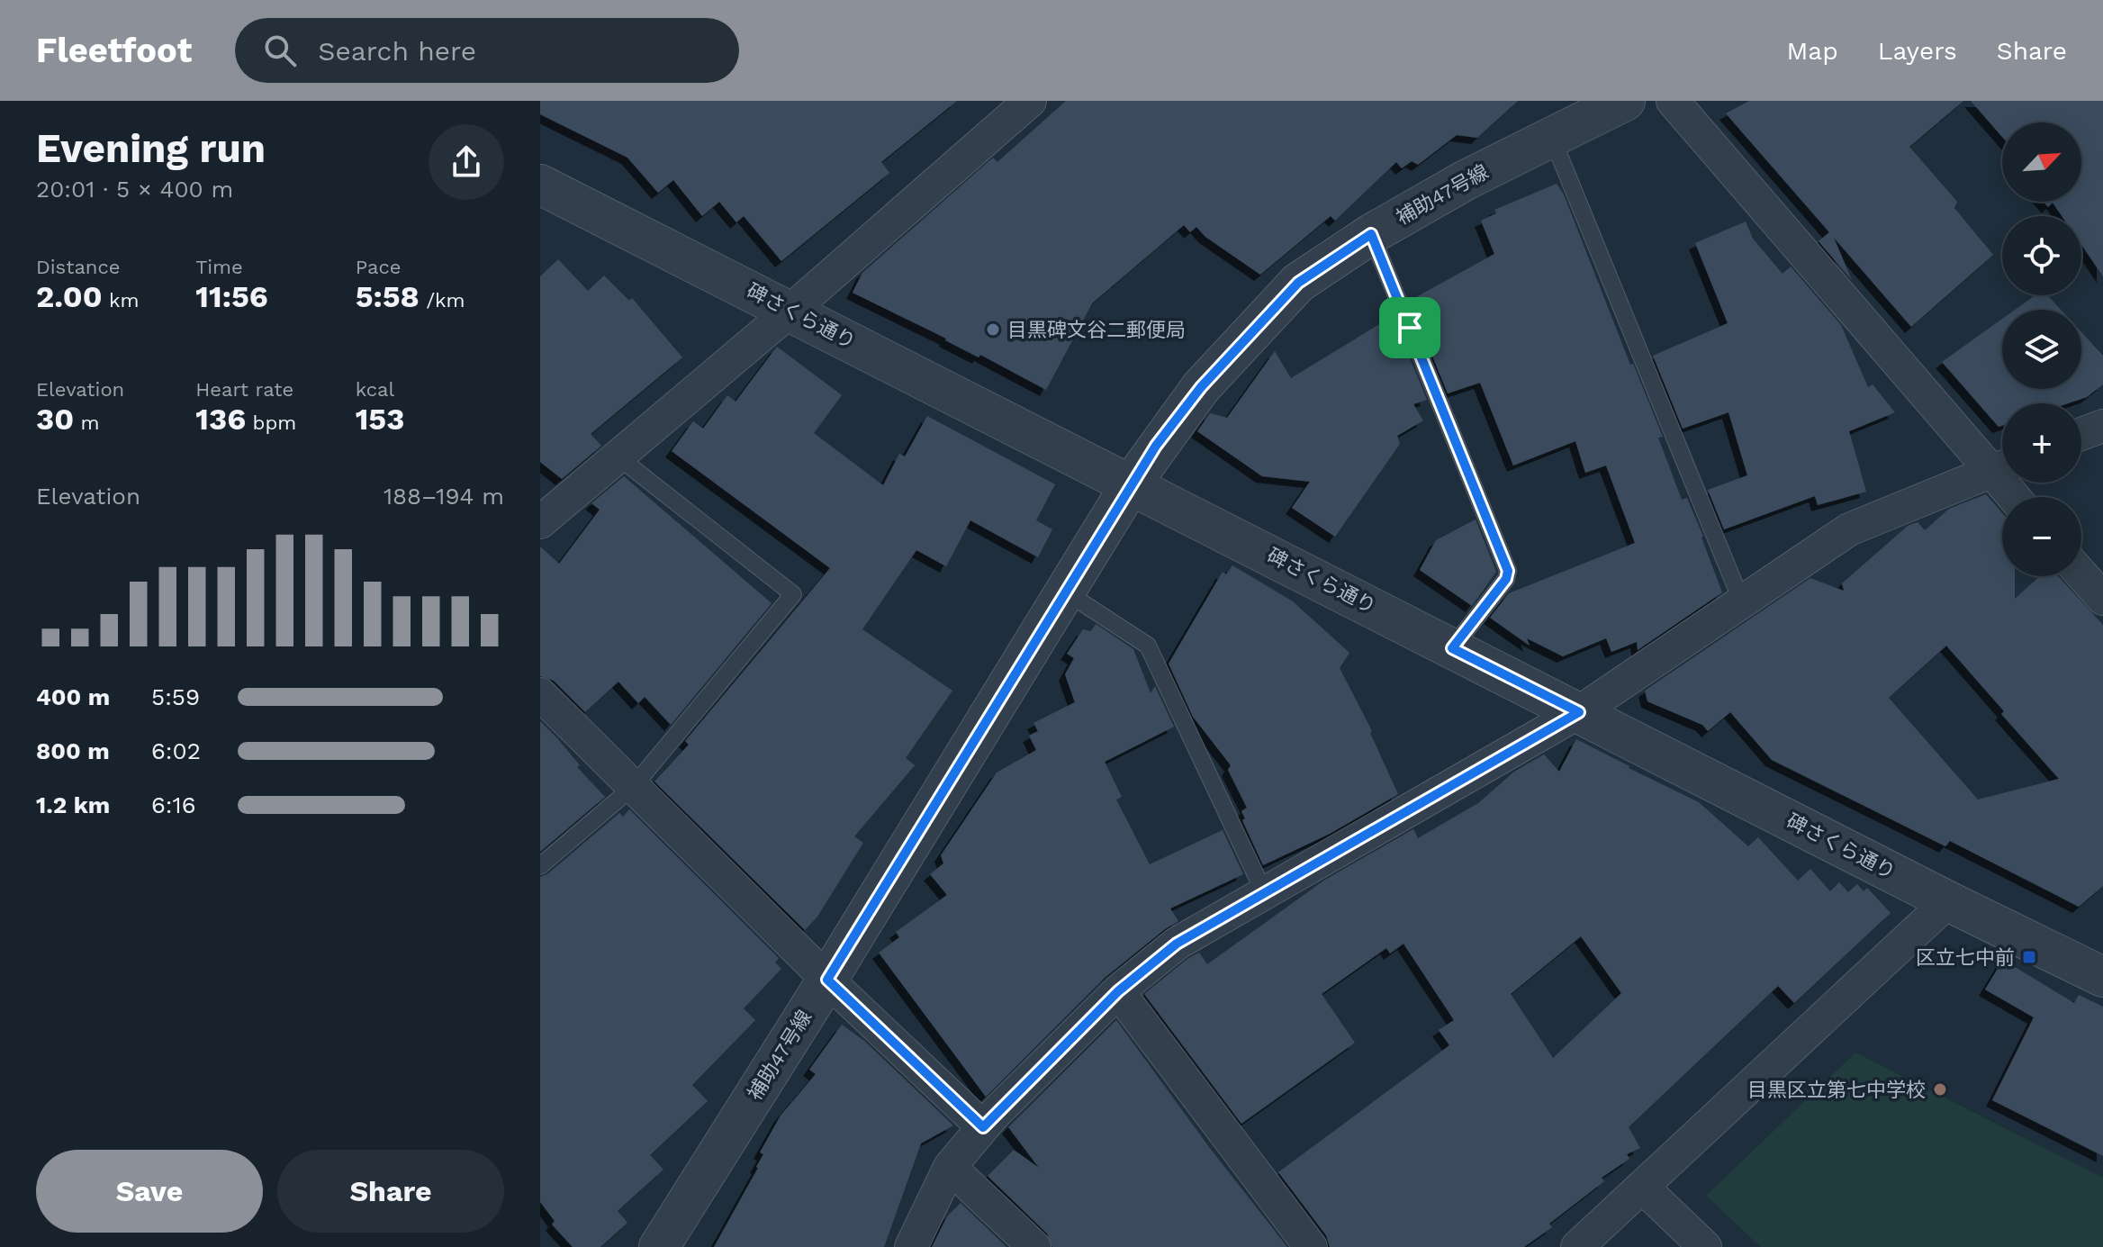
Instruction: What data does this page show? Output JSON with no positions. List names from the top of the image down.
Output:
{
  "streets": {
    "street": ["補助47号線", "碑さくら通り"]
  },
  "crossings": [
    ["補助47号線", "碑さくら通り"]
  ],
  "places": {
    "other": ["目黒碑文谷二郵便局", "目黒区立第七中学校"],
    "transit": ["区立七中前"]
  },
  "north": "top right",
  "page": {
    "header": "Fleetfoot",
    "search": "Search here",
    "nav": ["Map", "Layers", "Share"],
    "heading": ["Evening run", "20:01 · 5 × 400 m"],
    "map_buttons": ["+", "−"],
    "stats": [
      ["Distance", "2.00 km"],
      ["Time", "11:56"],
      ["Pace", "5:58 /km"],
      ["Elevation", "30 m"],
      ["Heart rate", "136 bpm"],
      ["kcal", "153"]
    ],
    "chart": ["Elevation", "188–194 m"],
    "list": [
      {
        "name": "400 m",
        "note": "5:59"
      },
      {
        "name": "800 m",
        "note": "6:02"
      },
      {
        "name": "1.2 km",
        "note": "6:16"
      }
    ],
    "buttons": ["Save", "Share"]
  }
}
